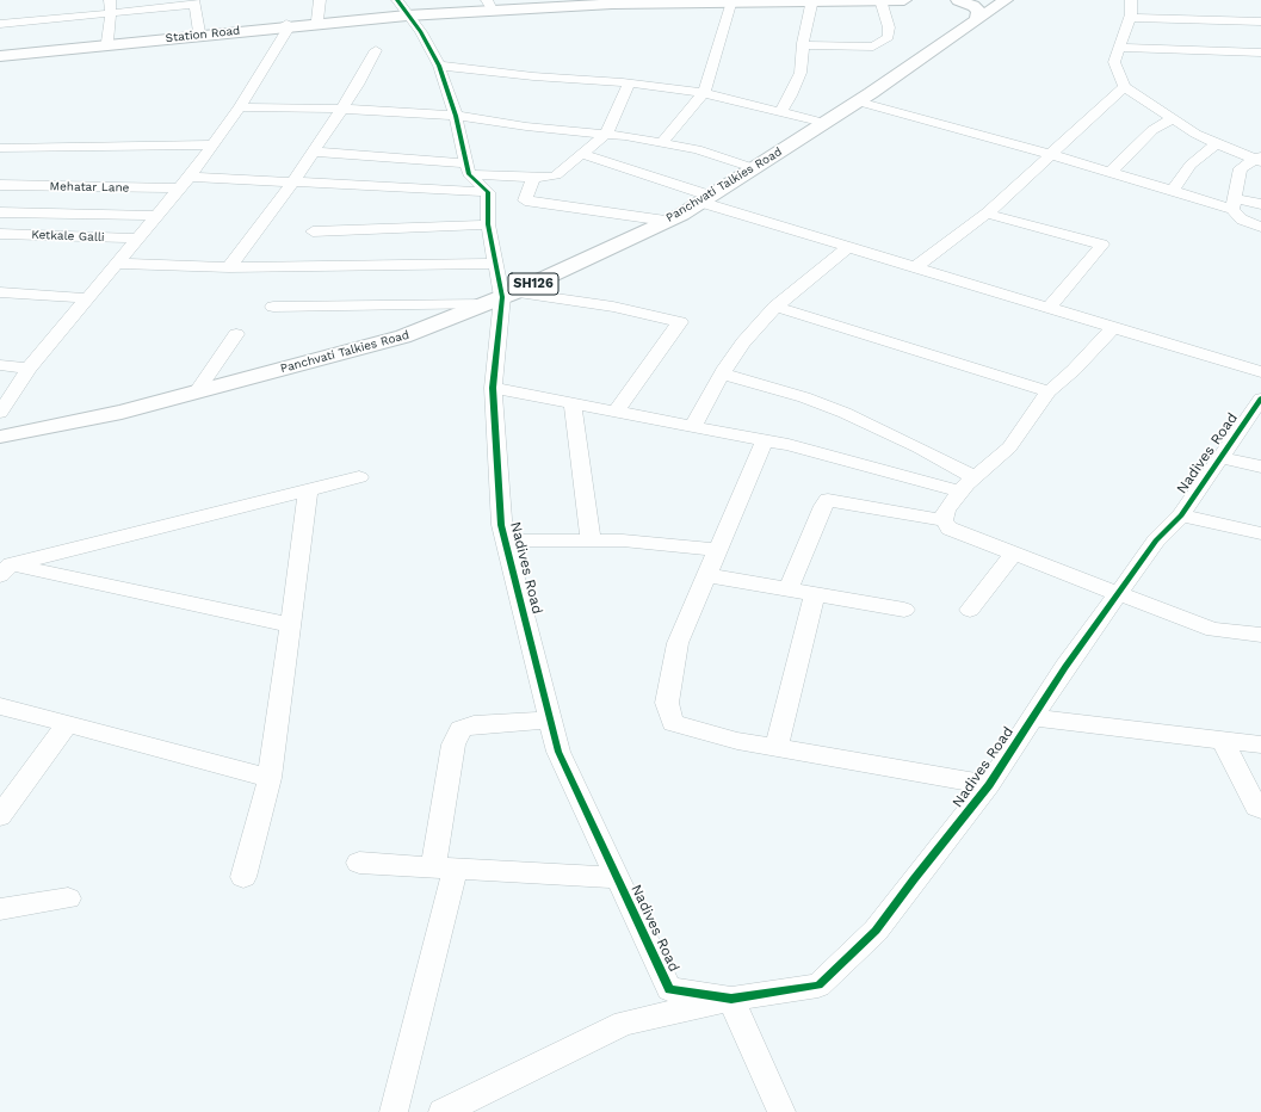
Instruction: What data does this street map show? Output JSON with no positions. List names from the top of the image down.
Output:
{
  "streets": {
    "main road": ["Station Road", "Panchvati Talkies Road", "SH126"],
    "street": ["Mehatar Lane", "Ketkale Galli", "Nadives Road"]
  },
  "crossings": [
    ["Panchvati Talkies Road", "Nadives Road"]
  ]
}
